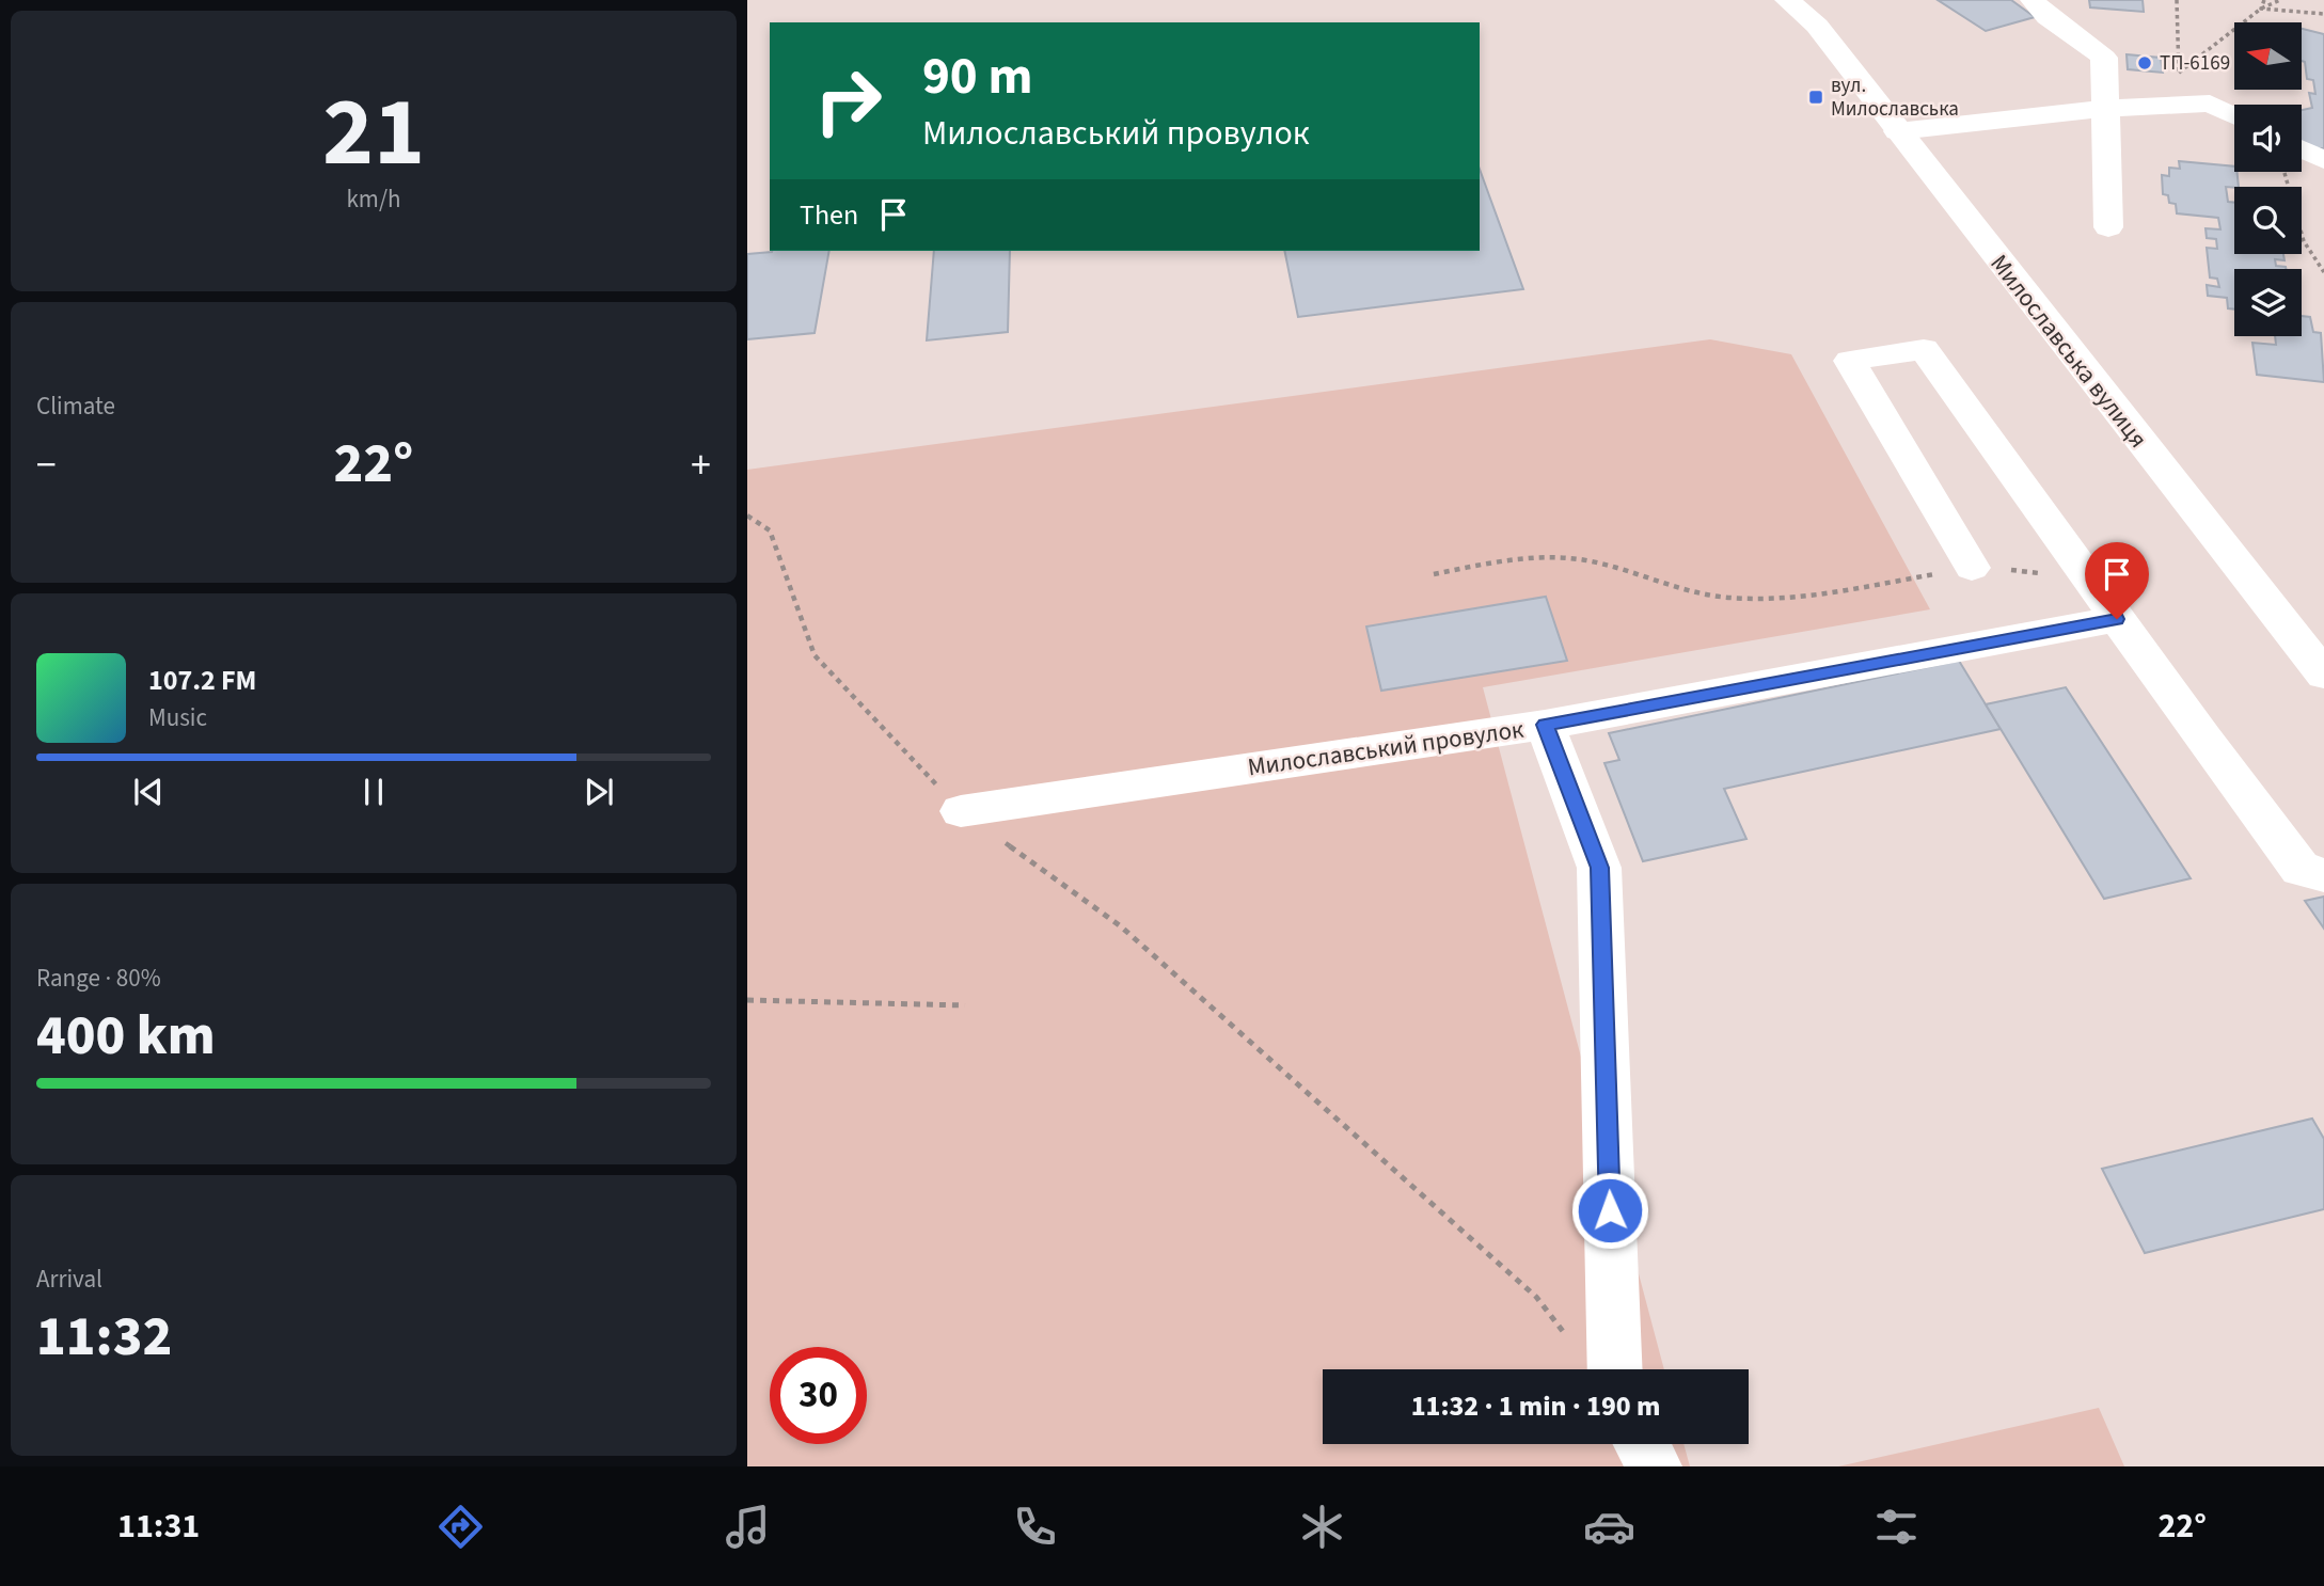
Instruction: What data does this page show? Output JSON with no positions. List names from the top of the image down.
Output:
{
  "streets": {
    "street": ["Милославська вулиця", "Милославський провулок"]
  },
  "places": {
    "other": ["ТП-6169"],
    "transit": ["вул. Милославська"]
  },
  "north": "left",
  "page": {
    "tile": [
      ["21", "km/h"],
      "Climate",
      ["Range · 80%", "400 km"],
      ["Arrival", "11:32"]
    ],
    "turn": ["90 m", "Милославський провулок"],
    "then": "Then",
    "heat": ["−", "22°", "+"],
    "song": ["107.2 FM", "Music"],
    "limit": "30",
    "trip": "11:32 · 1 min · 190 m",
    "tabs": ["11:31", "22°"]
  }
}
